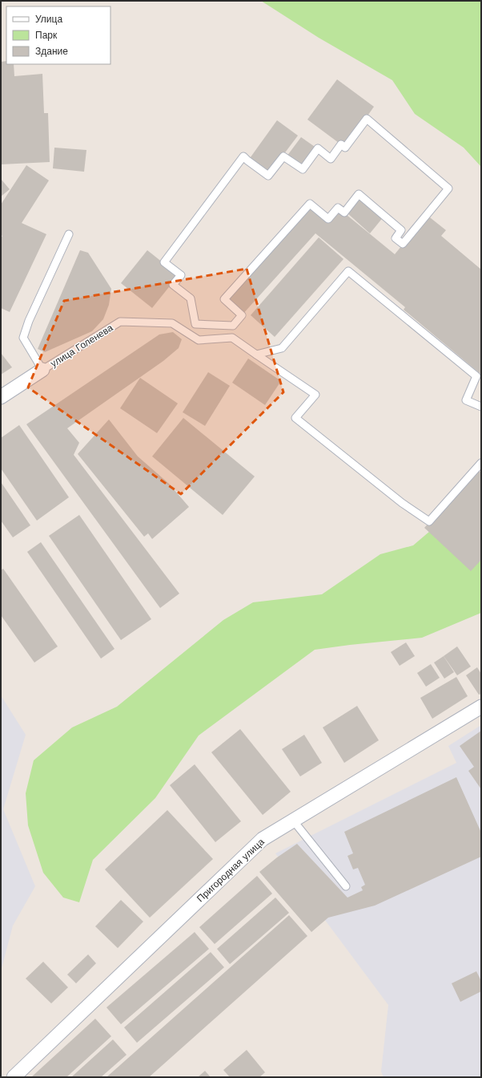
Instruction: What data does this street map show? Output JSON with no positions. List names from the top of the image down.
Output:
{
  "streets": {
    "street": ["улица Голенева", "Пригородная улица"]
  },
  "legend": ["Улица", "Парк", "Здание"]
}
